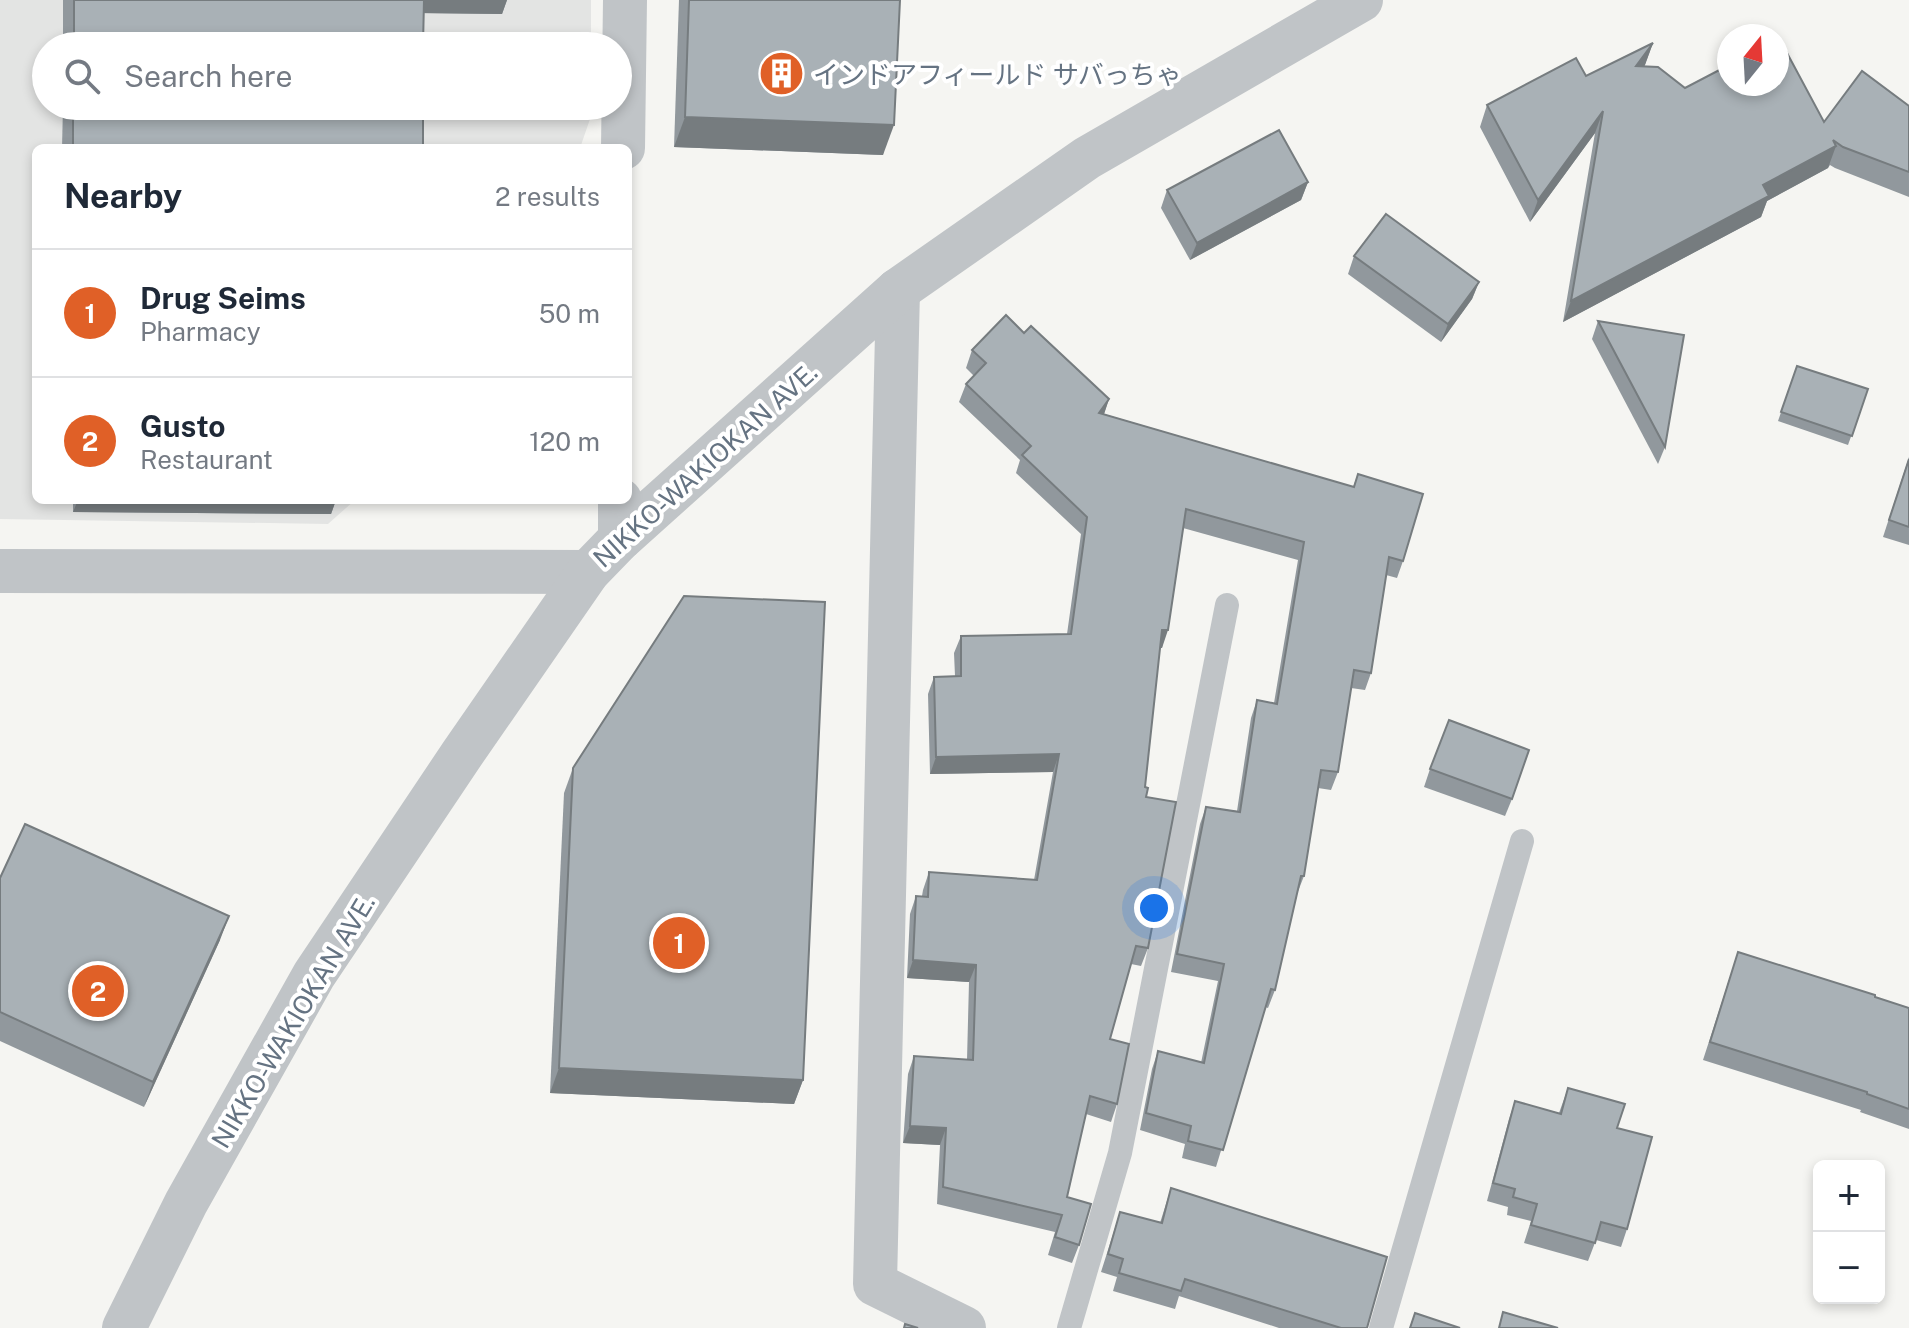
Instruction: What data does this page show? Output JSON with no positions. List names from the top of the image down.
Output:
{
  "streets": {
    "street": ["NIKKO-WAKIOKAN AVE."]
  },
  "places": {
    "building": ["インドアフィールド サバっちゃ"]
  },
  "north": "top",
  "page": {
    "search": "Search here",
    "heading": ["Nearby", "2 results"],
    "list": [
      {
        "mark": "1",
        "name": "Drug Seims",
        "note": "Pharmacy",
        "value": "50 m"
      },
      {
        "mark": "2",
        "name": "Gusto",
        "note": "Restaurant",
        "value": "120 m"
      }
    ],
    "pins": ["1", "2"],
    "map_buttons": ["+", "−"]
  }
}
